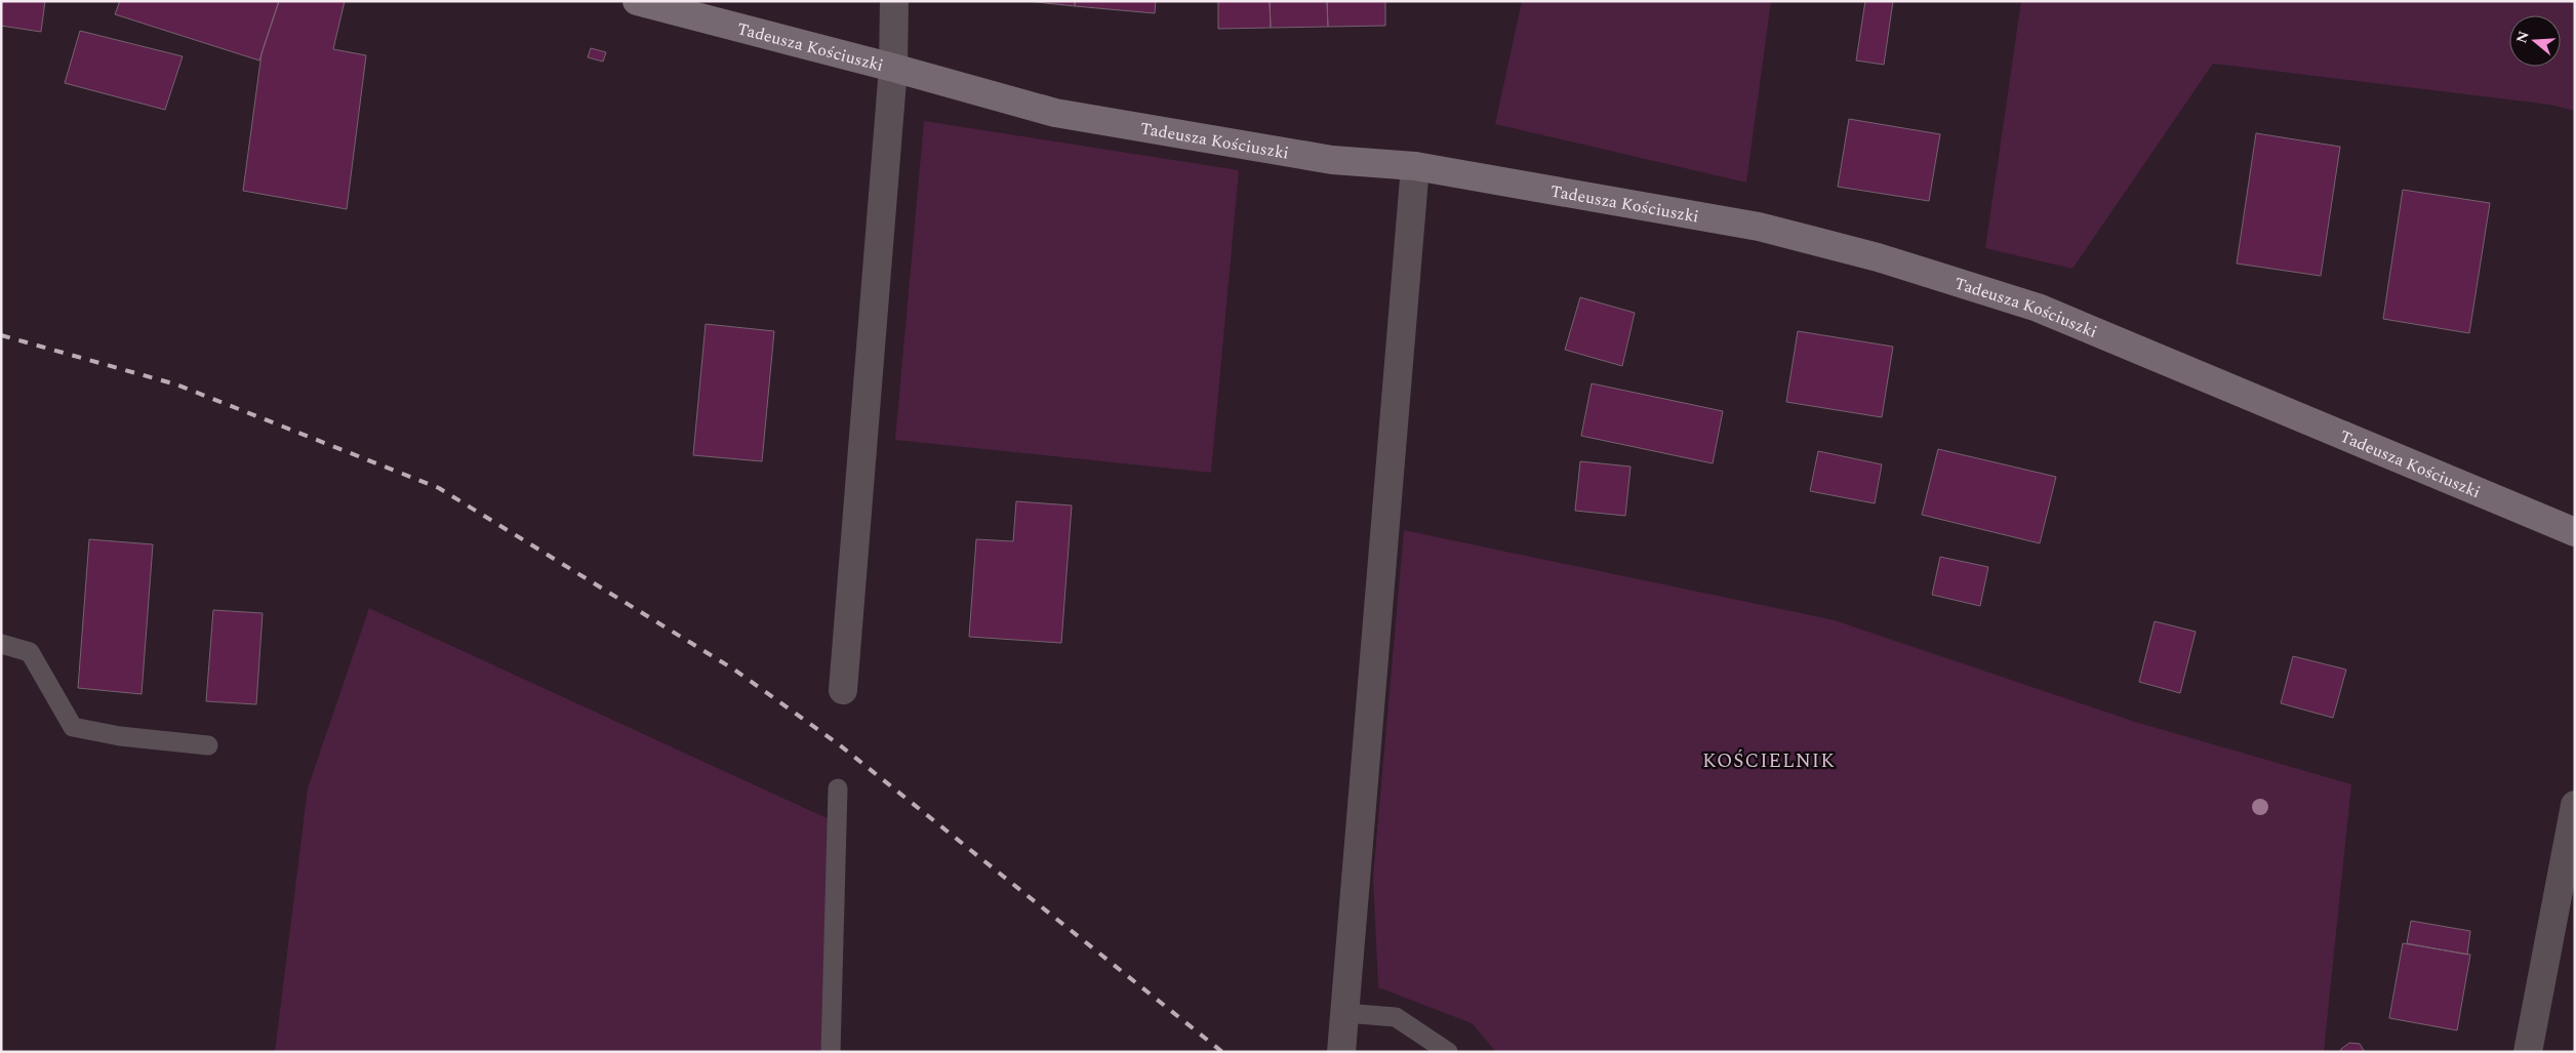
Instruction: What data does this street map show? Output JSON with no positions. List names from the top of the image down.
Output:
{
  "streets": {
    "main road": ["Tadeusza Kościuszki"]
  },
  "districts": ["KOŚCIELNIK"],
  "north": "left"
}
